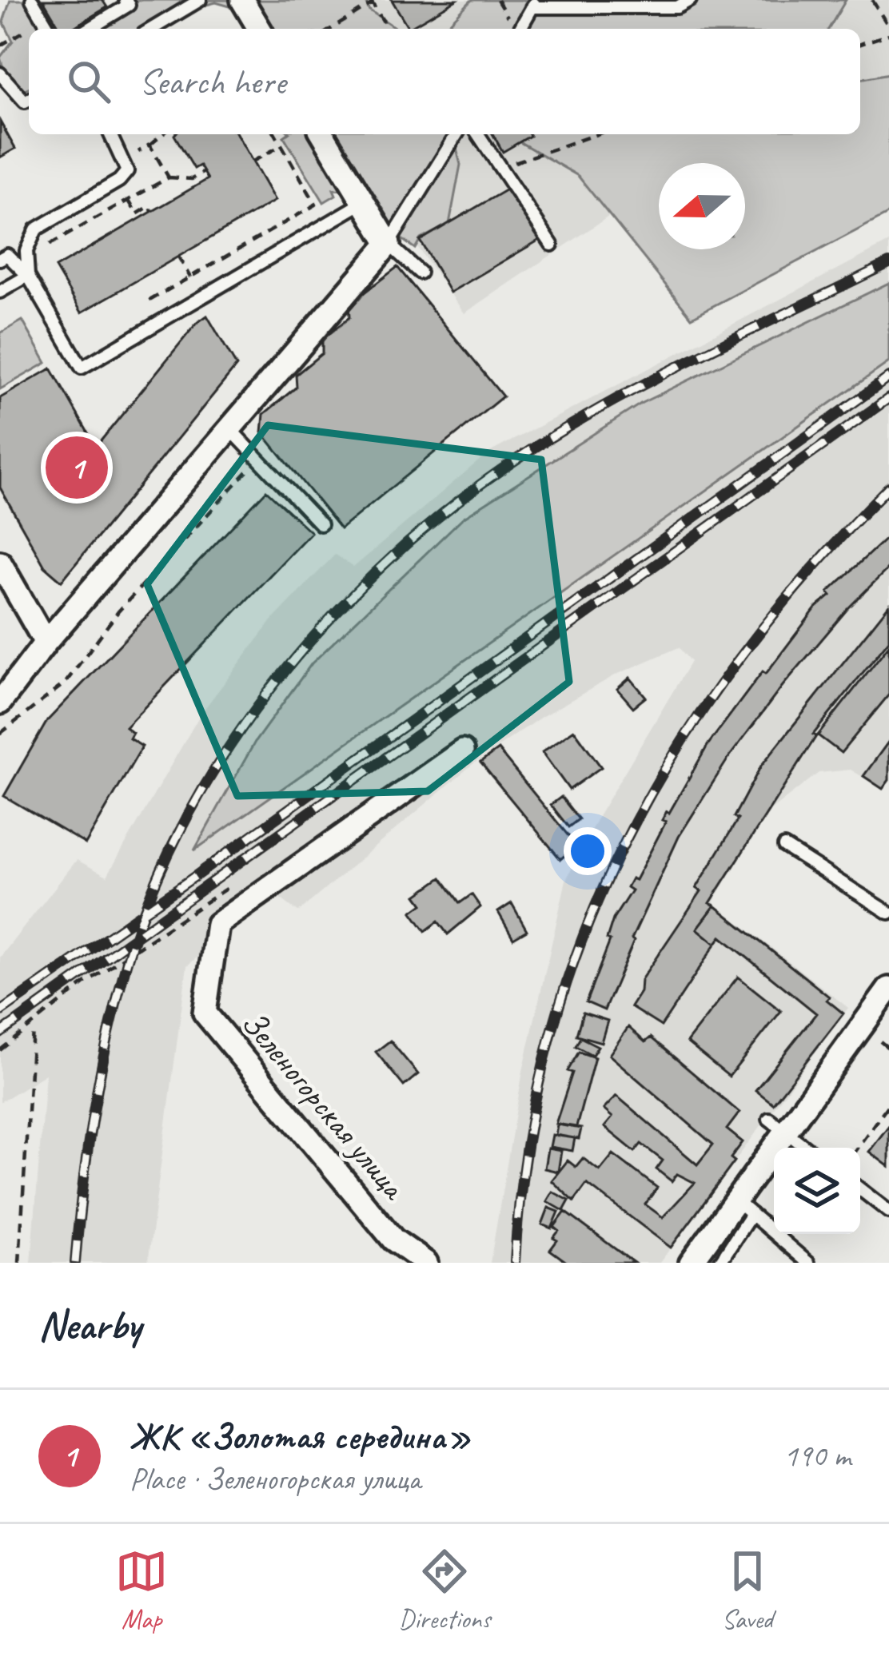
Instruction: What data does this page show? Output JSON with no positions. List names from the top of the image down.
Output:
{
  "streets": {
    "street": ["Зеленогорская улица"]
  },
  "north": "left",
  "page": {
    "search": "Search here",
    "pins": "1",
    "heading": "Nearby",
    "list": [
      {
        "mark": "1",
        "name": "ЖК «Золотая середина»",
        "note": "Place · Зеленогорская улица",
        "value": "190 m"
      }
    ],
    "nav": ["Map", "Directions", "Saved"]
  }
}
